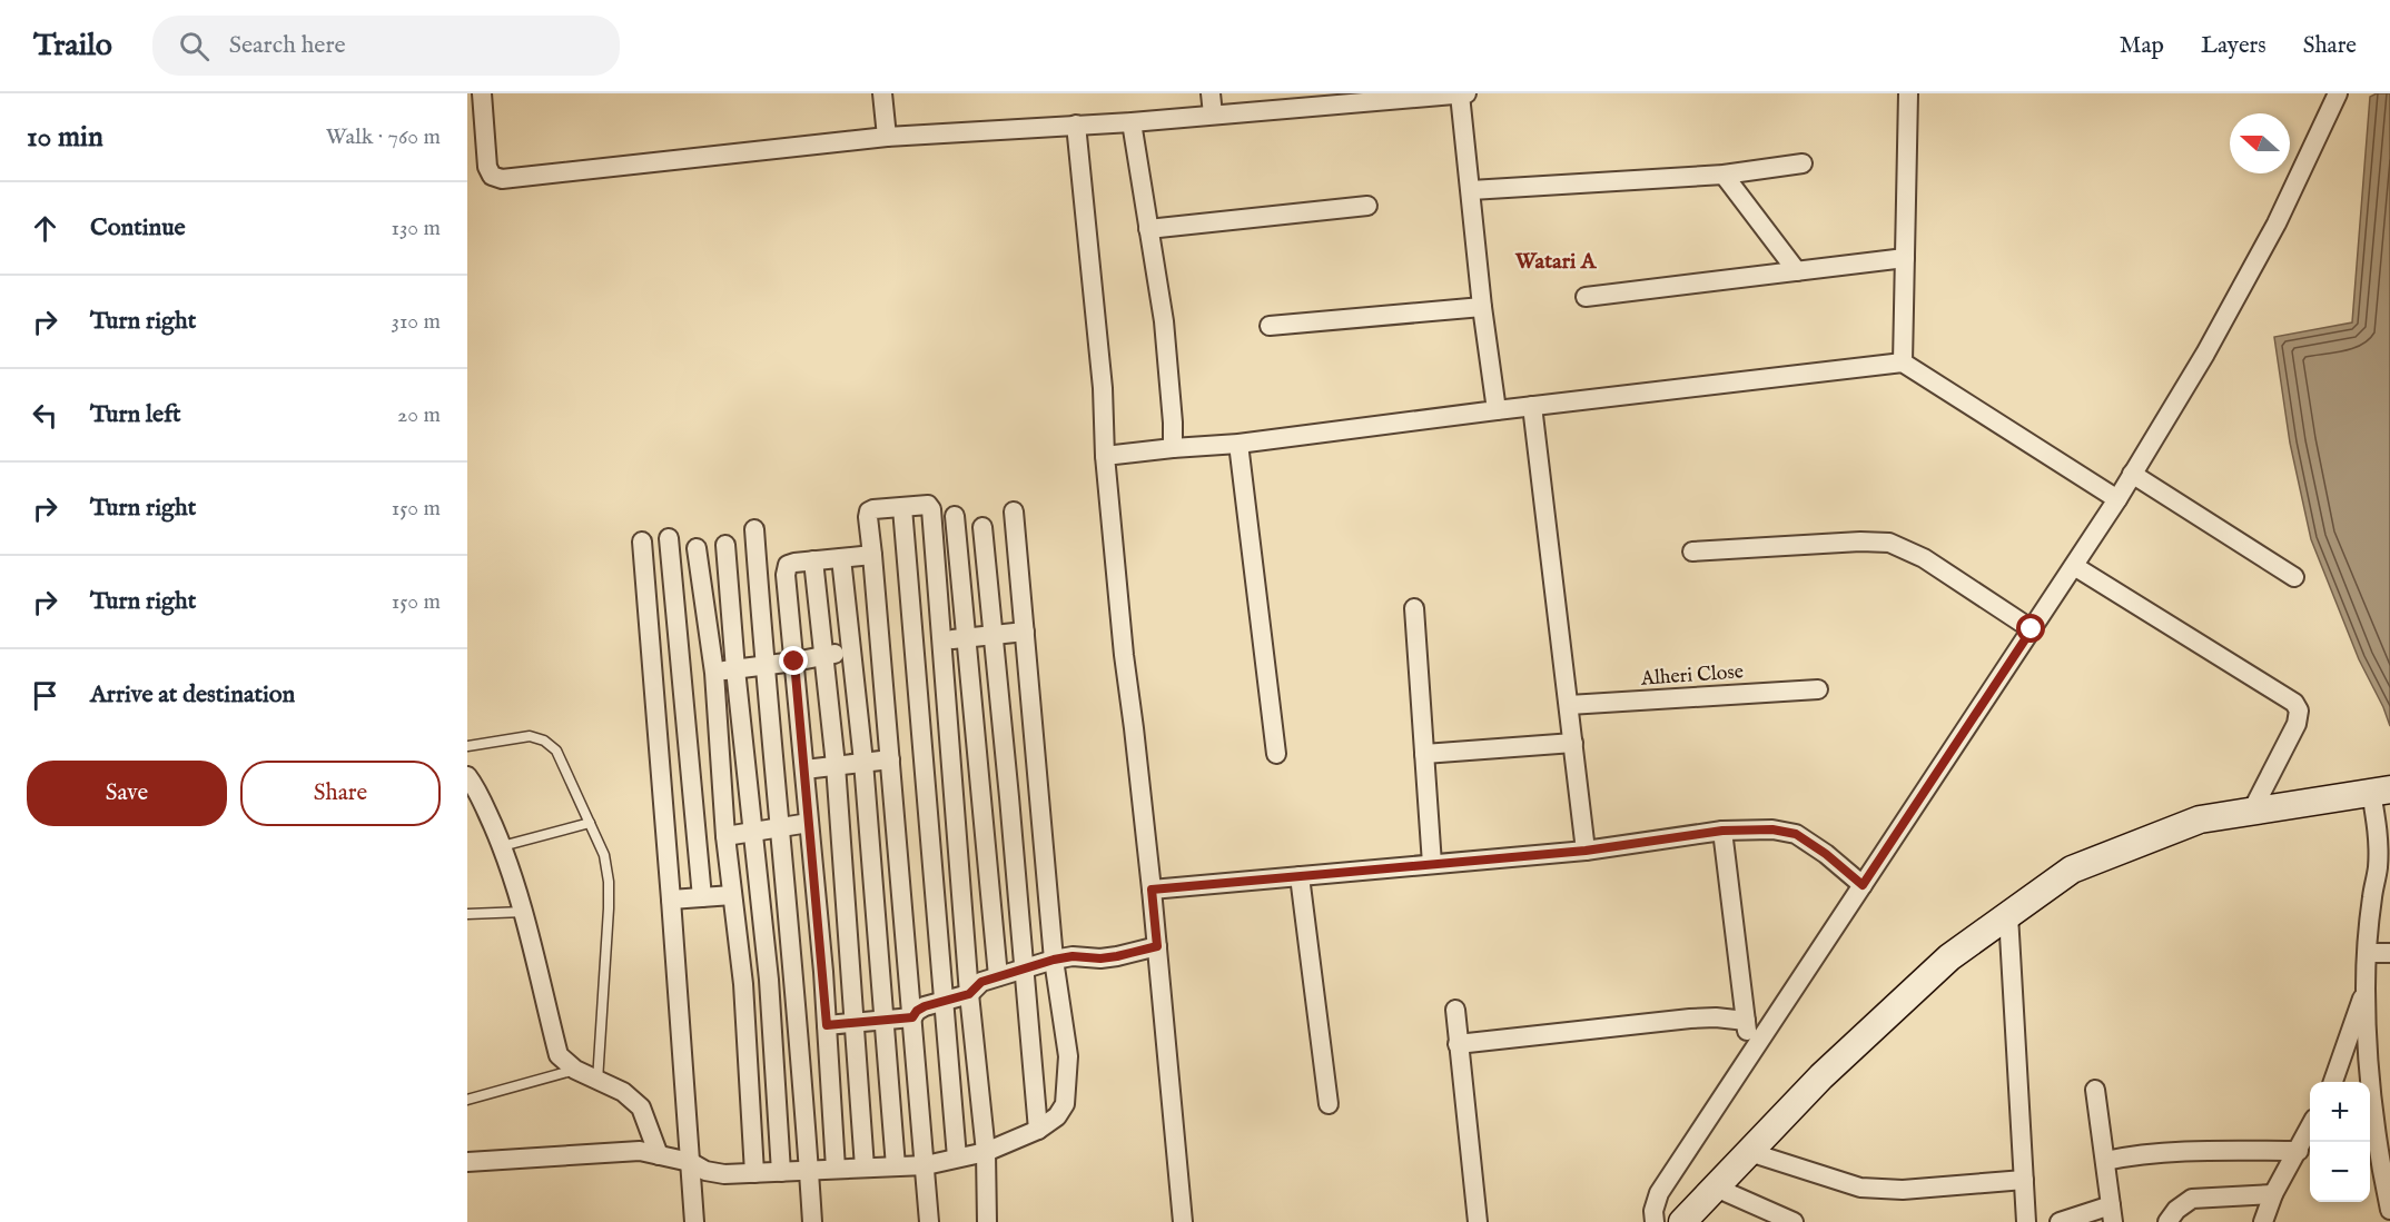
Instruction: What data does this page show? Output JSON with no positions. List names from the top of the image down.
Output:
{
  "streets": {
    "street": ["Alheri Close"]
  },
  "districts": ["Watari A"],
  "north": "left",
  "page": {
    "header": "Trailo",
    "search": "Search here",
    "nav": ["Map", "Layers", "Share"],
    "heading": ["10 min", "Walk · 760 m"],
    "list": [
      ["Continue", "130 m"],
      ["Turn right", "310 m"],
      ["Turn left", "20 m"],
      ["Turn right", "150 m"],
      ["Turn right", "150 m"],
      "Arrive at destination"
    ],
    "buttons": ["Save", "Share"],
    "map_buttons": ["+", "−"]
  }
}
